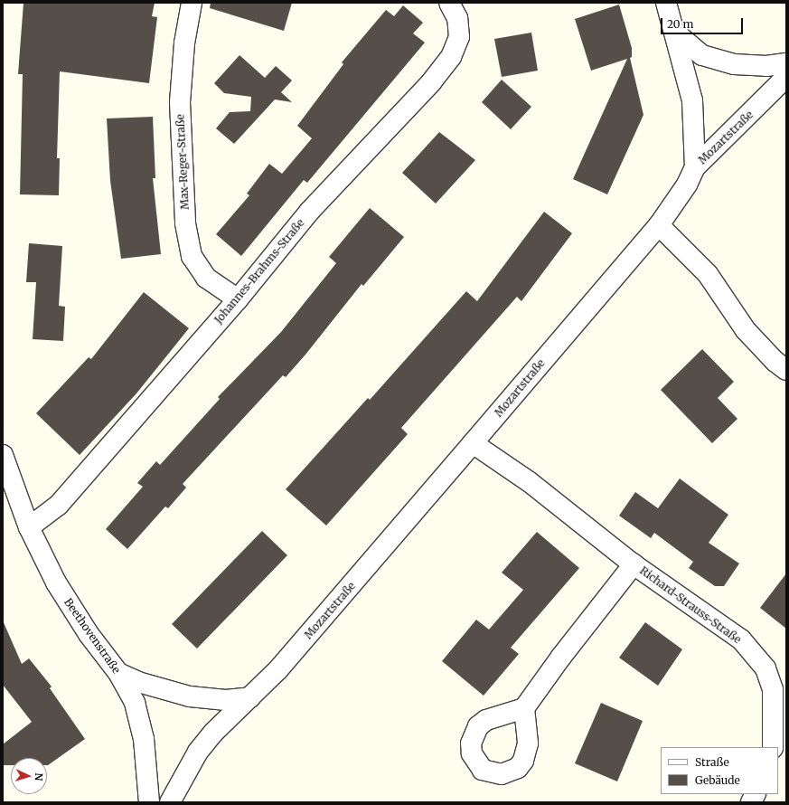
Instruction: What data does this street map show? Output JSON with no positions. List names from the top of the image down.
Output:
{
  "streets": {
    "street": [
      "Mozartstraße",
      "Max-Reger-Straße",
      "Johannes-Brahms-Straße",
      "Richard-Strauss-Straße",
      "Beethovenstraße"
    ]
  },
  "crossings": [
    ["Mozartstraße", "Richard-Strauss-Straße"],
    ["Max-Reger-Straße", "Johannes-Brahms-Straße"],
    ["Johannes-Brahms-Straße", "Beethovenstraße"]
  ],
  "legend": ["Straße", "Gebäude"],
  "scale_bar": "20 m",
  "north": "right"
}
